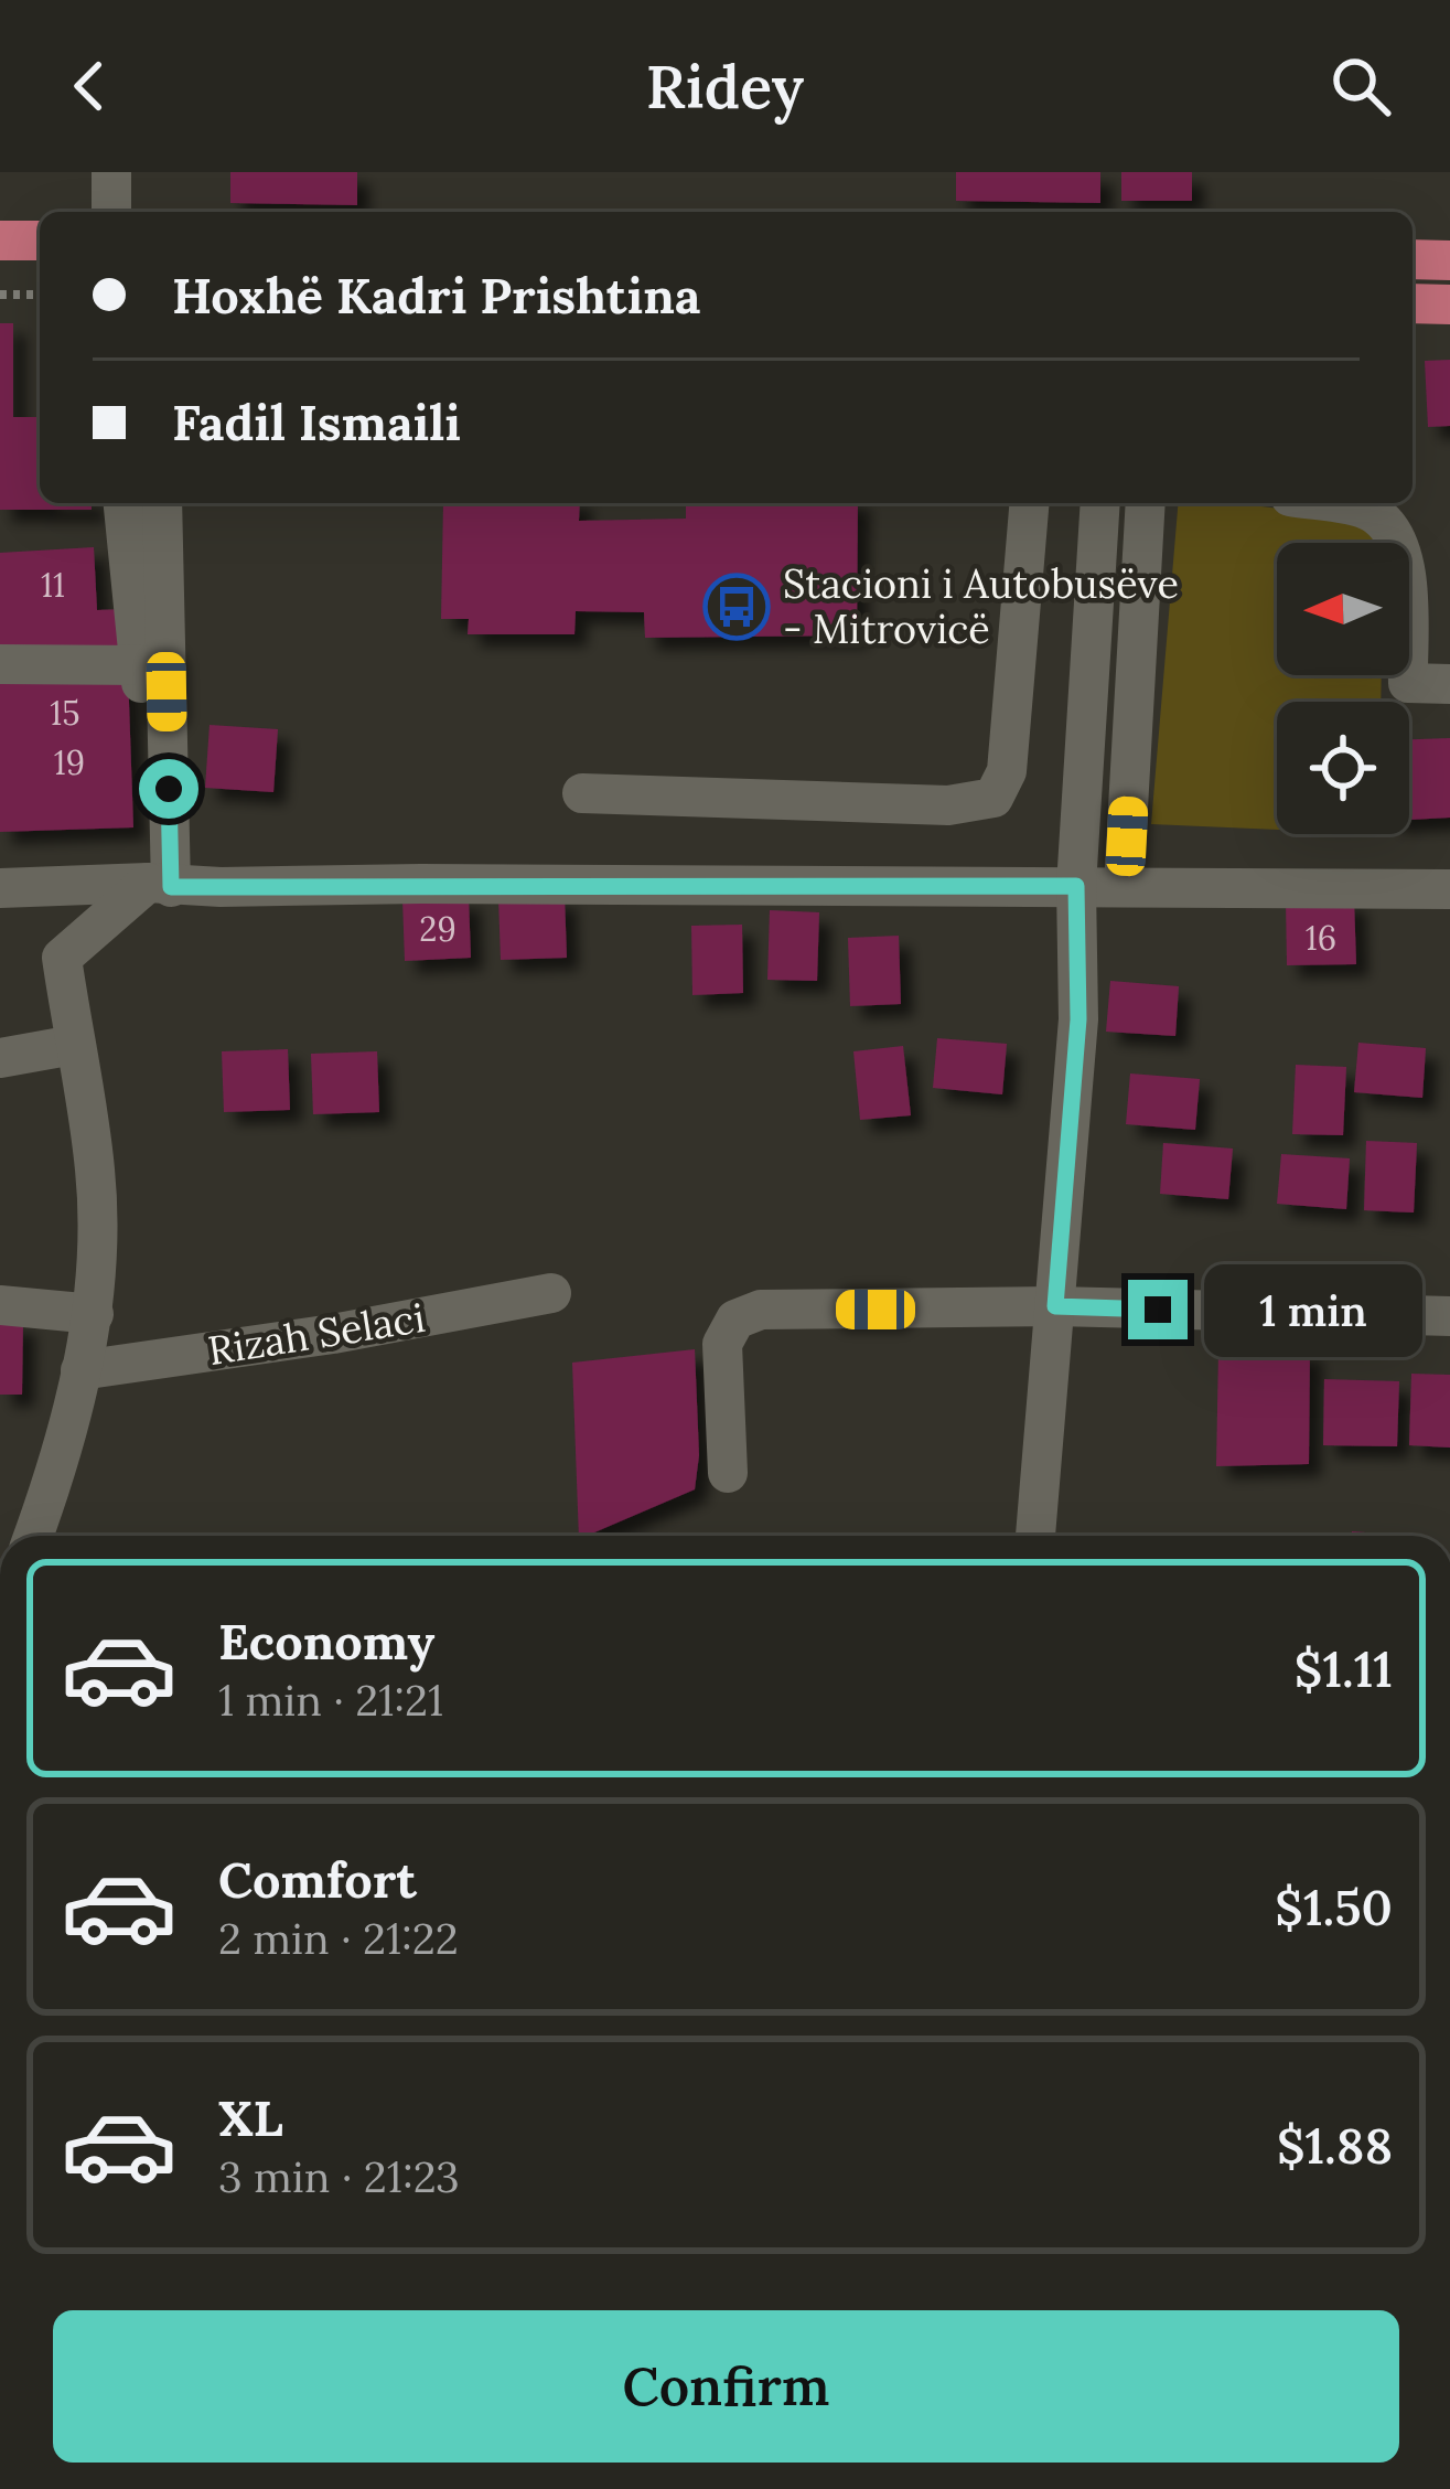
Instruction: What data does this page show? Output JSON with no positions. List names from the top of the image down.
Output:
{
  "streets": {
    "street": ["Rizah Selaci"]
  },
  "places": {
    "bus stop": ["Stacioni i Autobusëve - Mitrovicë"]
  },
  "house_numbers": [
    "11",
    "15",
    "19",
    "29",
    "16"
  ],
  "north": "left",
  "page": {
    "header": "Ridey",
    "banner": ["Hoxhë Kadri Prishtina", "Fadil Ismaili"],
    "bubble": "1 min",
    "list": [
      {
        "name": "Economy",
        "note": "1 min · 21:21",
        "value": "$1.11"
      },
      {
        "name": "Comfort",
        "note": "2 min · 21:22",
        "value": "$1.50"
      },
      {
        "name": "XL",
        "note": "3 min · 21:23",
        "value": "$1.88"
      }
    ],
    "buttons": "Confirm"
  }
}
